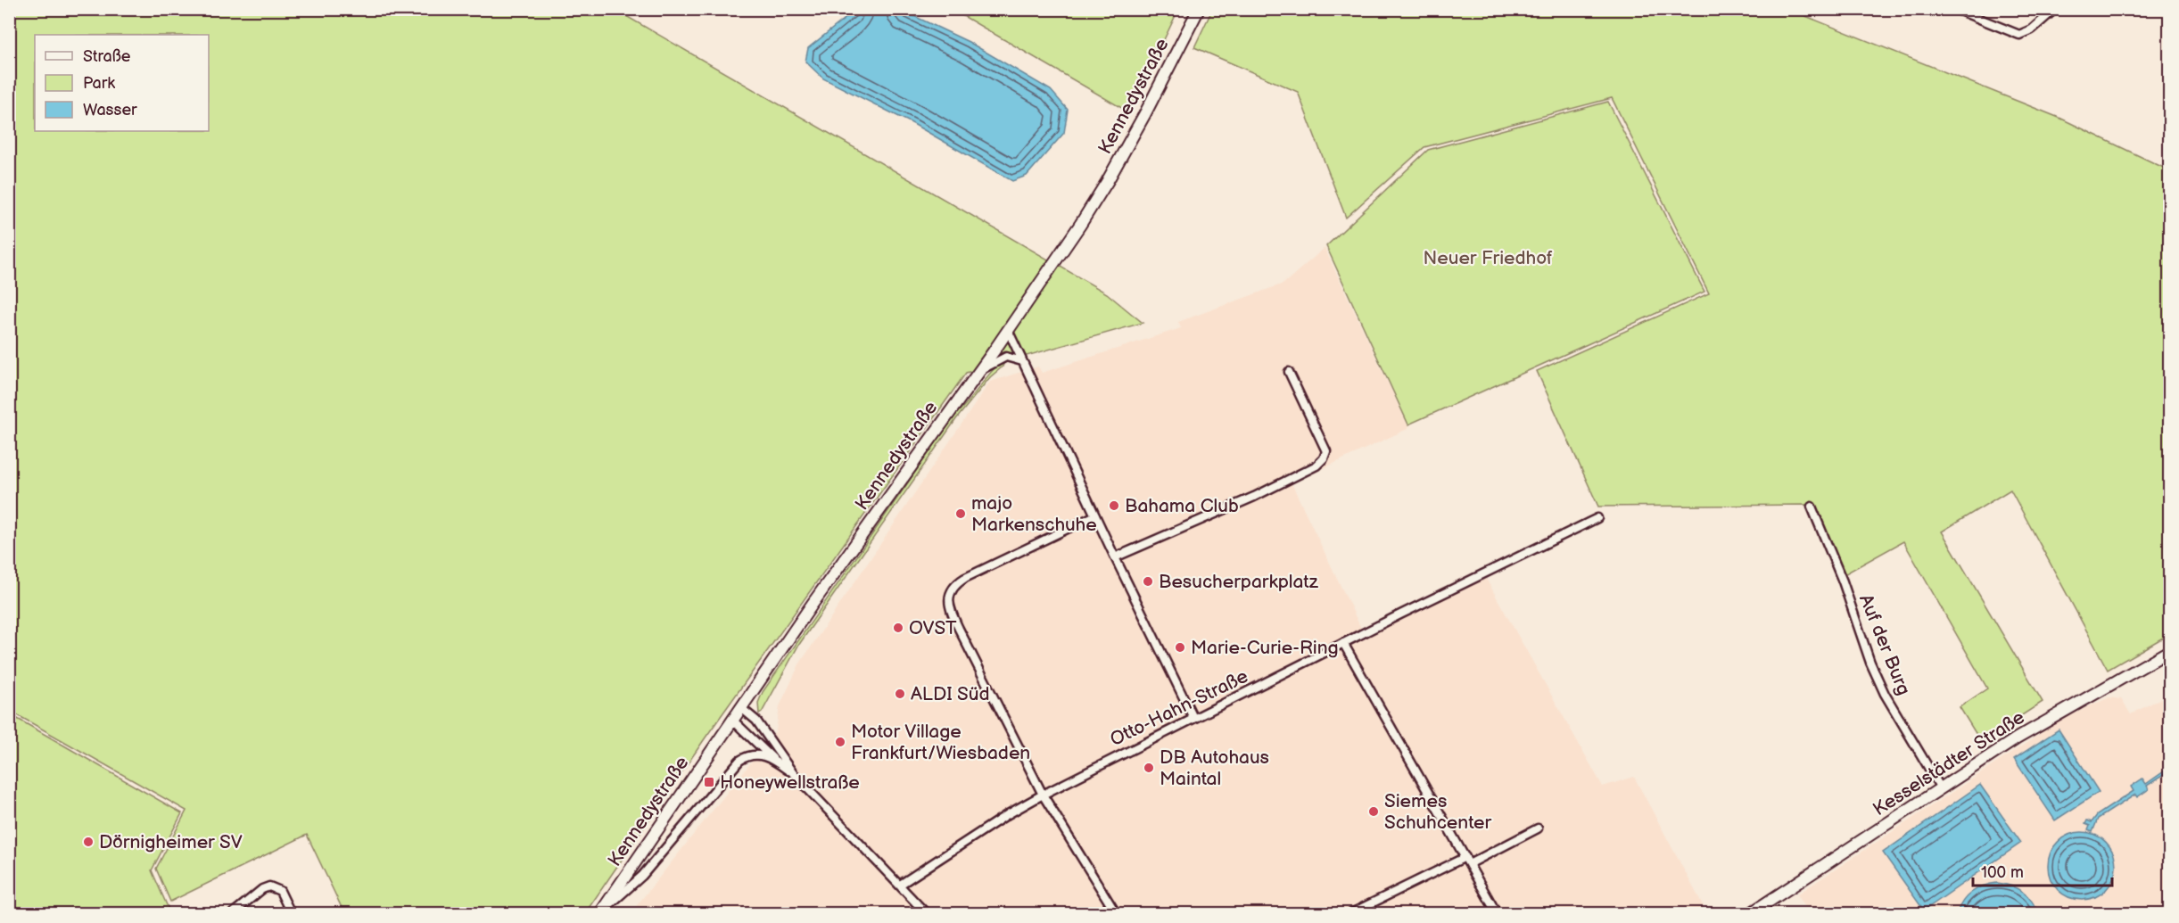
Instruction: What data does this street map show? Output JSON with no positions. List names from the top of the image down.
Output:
{
  "streets": {
    "main road": ["Kennedystraße", "Kesselstädter Straße"],
    "street": ["Auf der Burg", "Otto-Hahn-Straße"]
  },
  "crossings": [
    ["Auf der Burg", "Kesselstädter Straße"]
  ],
  "parks": ["Neuer Friedhof"],
  "places": {
    "other": [
      "Bahama Club",
      "majo Markenschuhe",
      "Besucherparkplatz",
      "OVST",
      "Marie-Curie-Ring",
      "ALDI Süd",
      "Motor Village Frankfurt/Wiesbaden",
      "DB Autohaus Maintal",
      "Siemes Schuhcenter",
      "Dörnigheimer SV"
    ],
    "transit": ["Honeywellstraße"]
  },
  "legend": ["Straße", "Park", "Wasser"],
  "scale_bar": "100 m"
}
